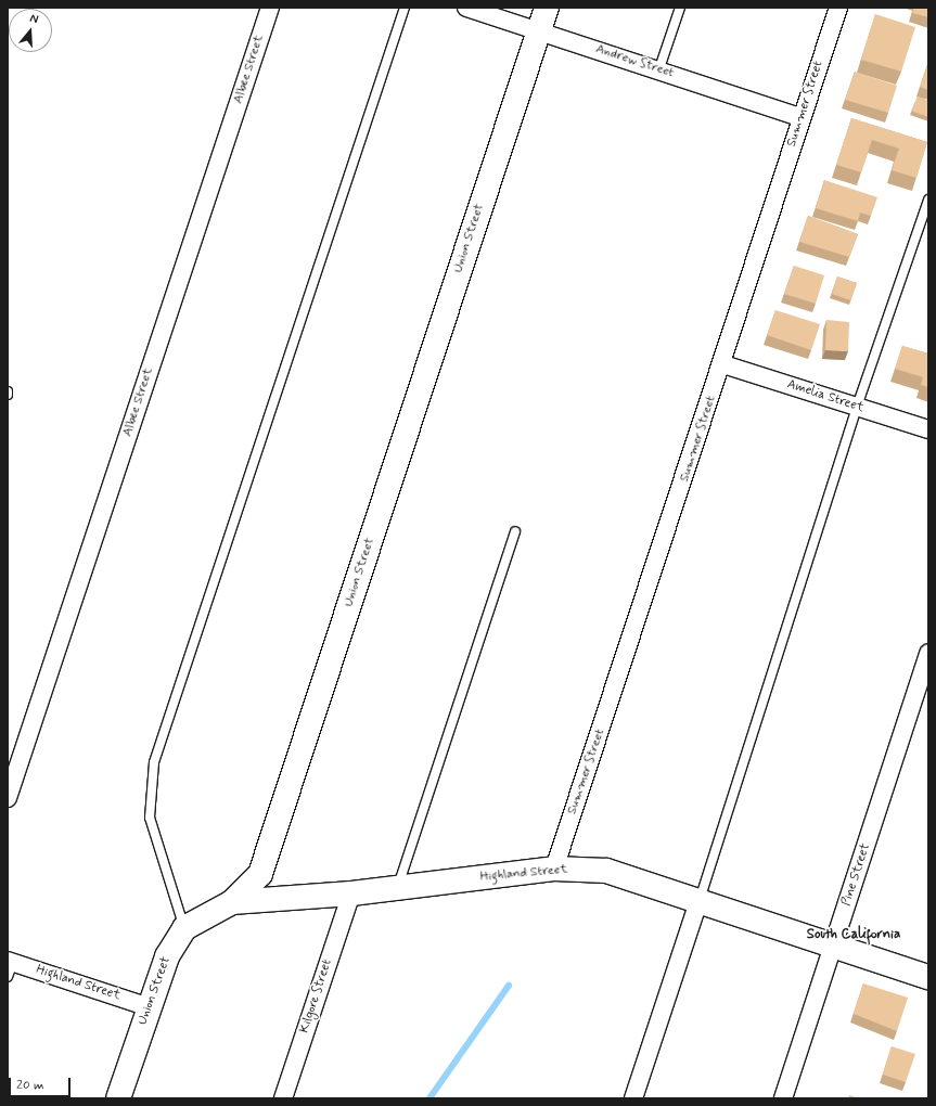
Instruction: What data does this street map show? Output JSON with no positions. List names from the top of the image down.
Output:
{
  "streets": {
    "street": [
      "Andrew Street",
      "Albee Street",
      "Summer Street",
      "Union Street",
      "Amelia Street",
      "Highland Street",
      "Pine Street",
      "Kilgore Street"
    ]
  },
  "crossings": [
    ["Andrew Street", "Summer Street"],
    ["Andrew Street", "Union Street"],
    ["Summer Street", "Amelia Street"],
    ["Summer Street", "Highland Street"],
    ["Union Street", "Highland Street"],
    ["Highland Street", "Pine Street"],
    ["Highland Street", "Kilgore Street"]
  ],
  "districts": ["South California"],
  "scale_bar": "20 m",
  "north": "top"
}
